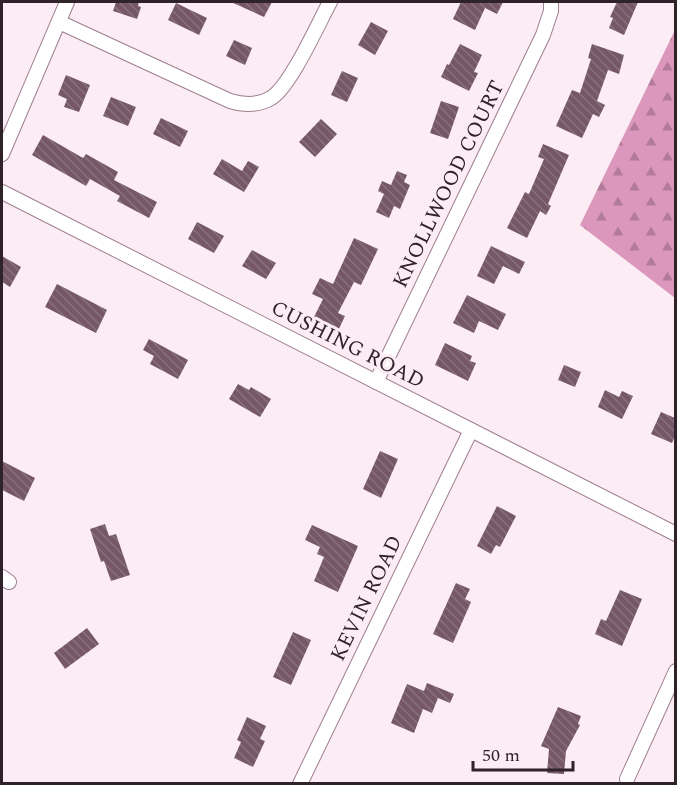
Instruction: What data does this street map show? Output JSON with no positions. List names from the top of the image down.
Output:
{
  "streets": {
    "street": ["KNOLLWOOD COURT", "CUSHING ROAD", "KEVIN ROAD"]
  },
  "crossings": [
    ["KNOLLWOOD COURT", "CUSHING ROAD"],
    ["CUSHING ROAD", "KEVIN ROAD"]
  ],
  "scale_bar": "50 m"
}
